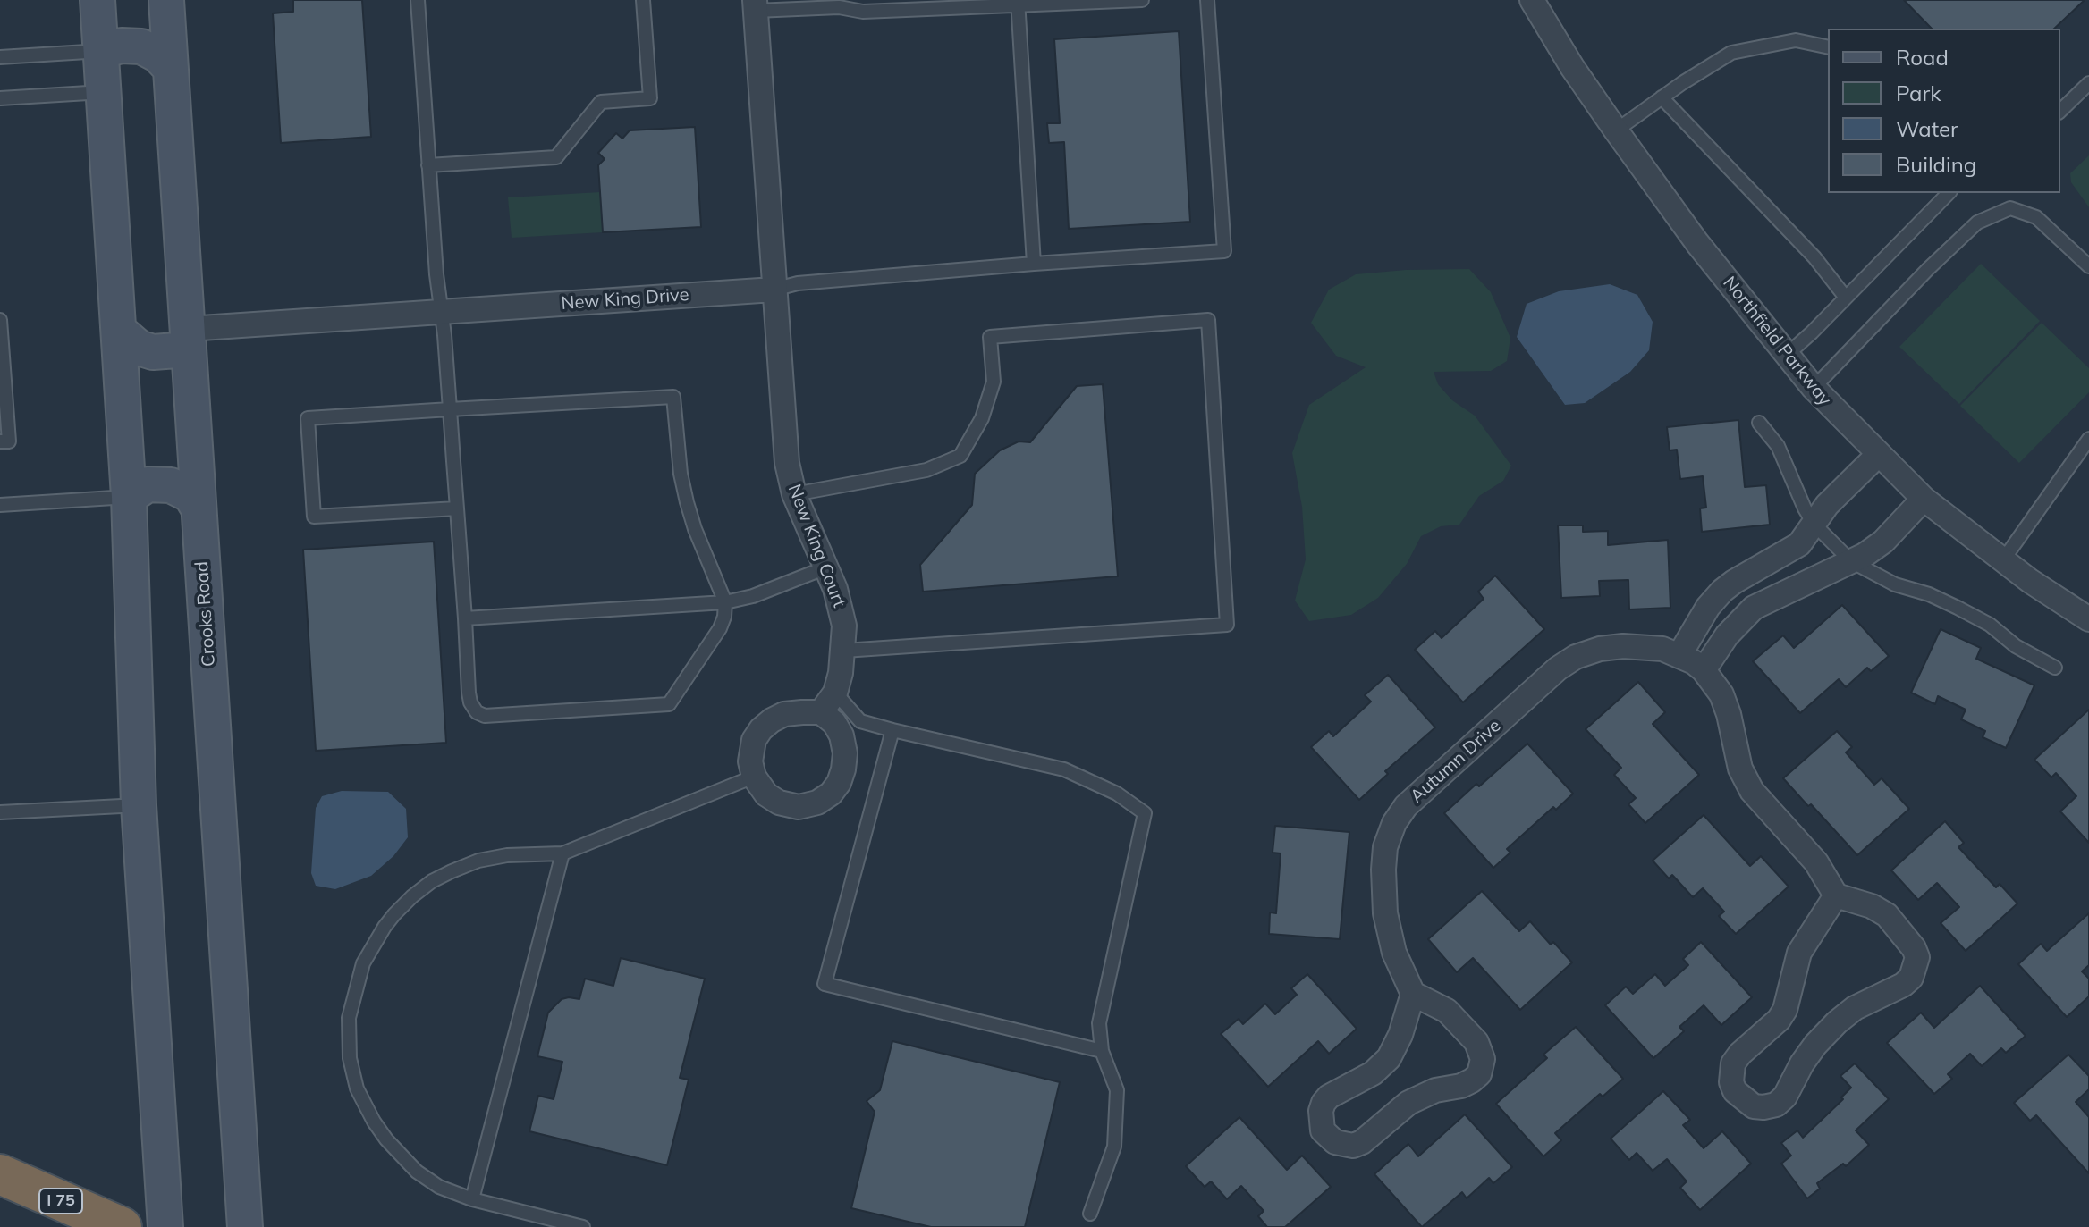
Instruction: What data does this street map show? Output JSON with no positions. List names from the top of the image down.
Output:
{
  "streets": {
    "highway": ["I 75"],
    "main road": ["Crooks Road"],
    "street": [
      "New King Drive",
      "Northfield Parkway",
      "New King Court",
      "Autumn Drive"
    ]
  },
  "crossings": [
    ["New King Drive", "New King Court"],
    ["New King Drive", "Crooks Road"]
  ],
  "legend": [
    "Road",
    "Park",
    "Water",
    "Building"
  ]
}
